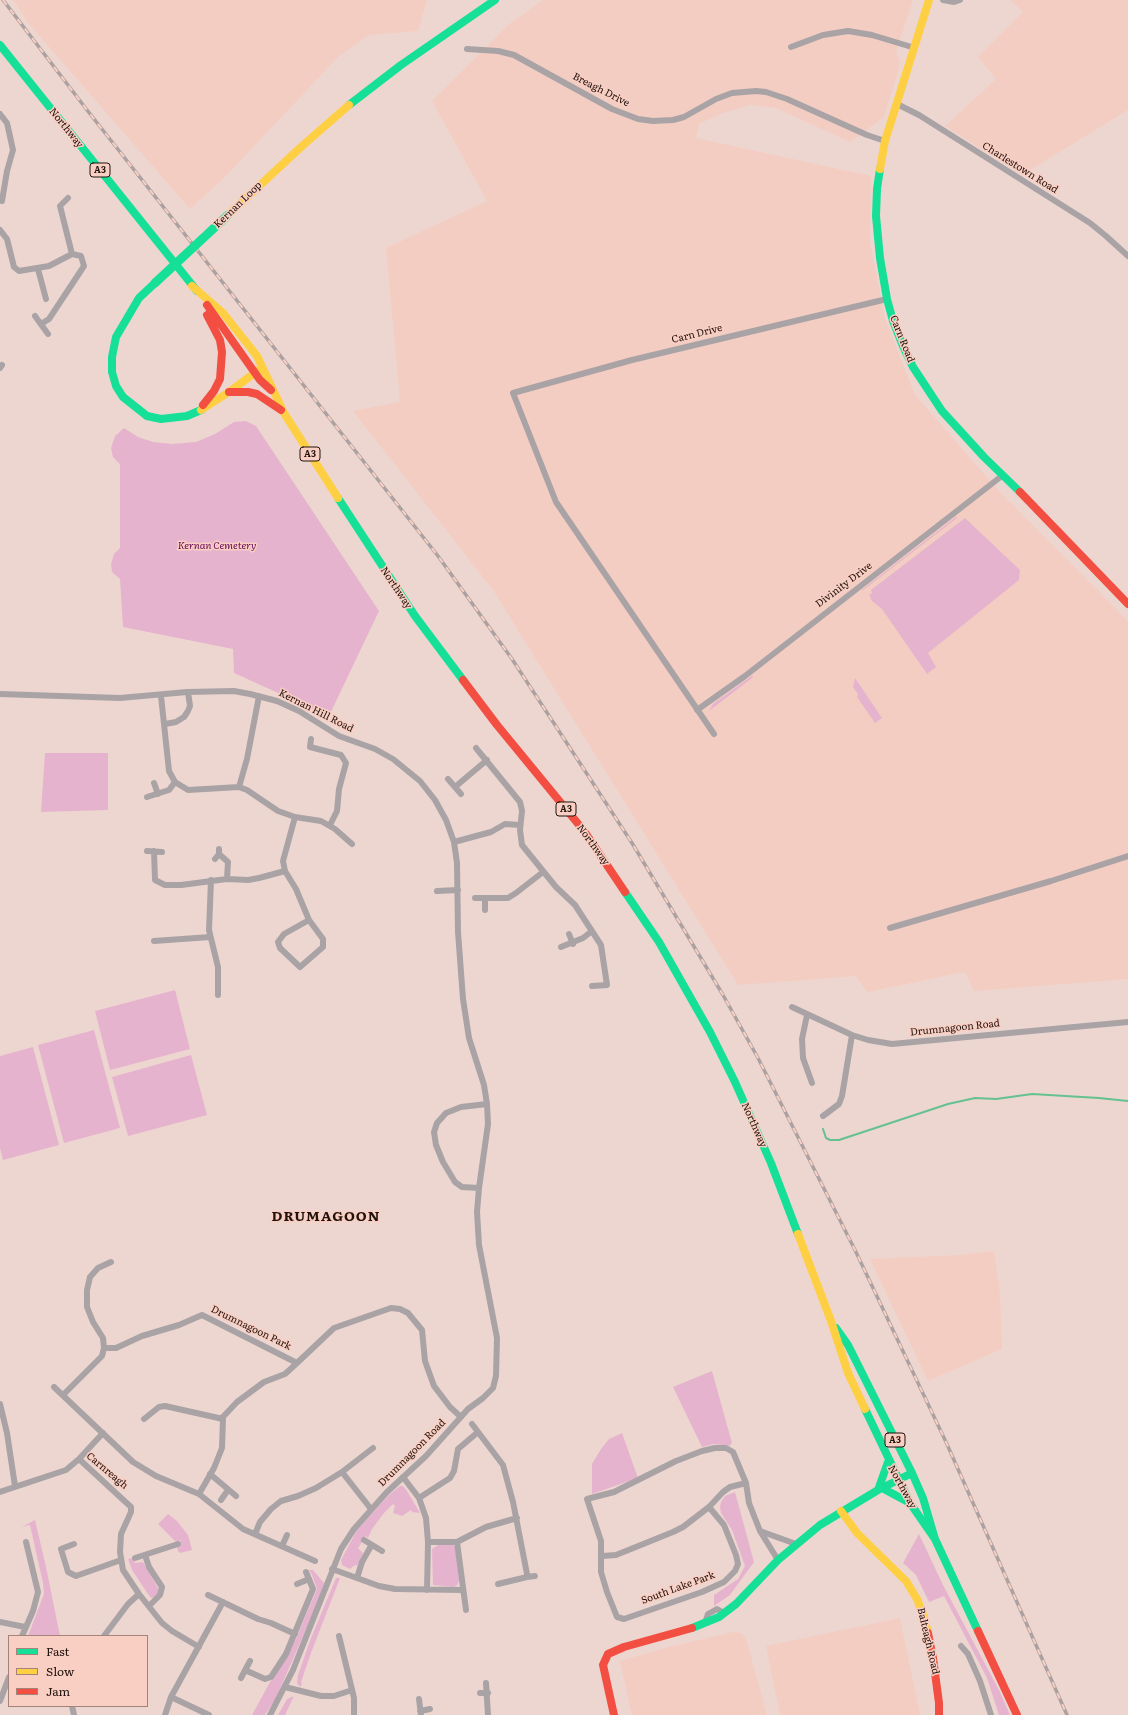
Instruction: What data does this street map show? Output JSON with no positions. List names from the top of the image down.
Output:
{
  "streets": {
    "main road": [
      "Northway",
      "A3",
      "Kernan Loop",
      "Carn Road",
      "Balteagh Road"
    ],
    "street": [
      "Breagh Drive",
      "Charlestown Road",
      "Carn Drive",
      "Divinity Drive",
      "Kernan Hill Road",
      "Drumnagoon Road",
      "Drumnagoon Park",
      "Carnreagh",
      "South Lake Park"
    ]
  },
  "crossings": [
    ["Breagh Drive", "Carn Road"],
    ["Northway", "A3"],
    ["Northway", "Kernan Loop"],
    ["Charlestown Road", "Carn Road"],
    ["A3", "Kernan Loop"],
    ["Carn Drive", "Carn Road"],
    ["Carn Drive", "Divinity Drive"],
    ["Carn Road", "Divinity Drive"],
    ["Kernan Hill Road", "Drumnagoon Road"],
    ["Drumnagoon Road", "Drumnagoon Park"]
  ],
  "districts": ["DRUMAGOON"],
  "parks": ["Kernan Cemetery"],
  "legend": ["Fast", "Slow", "Jam"]
}
